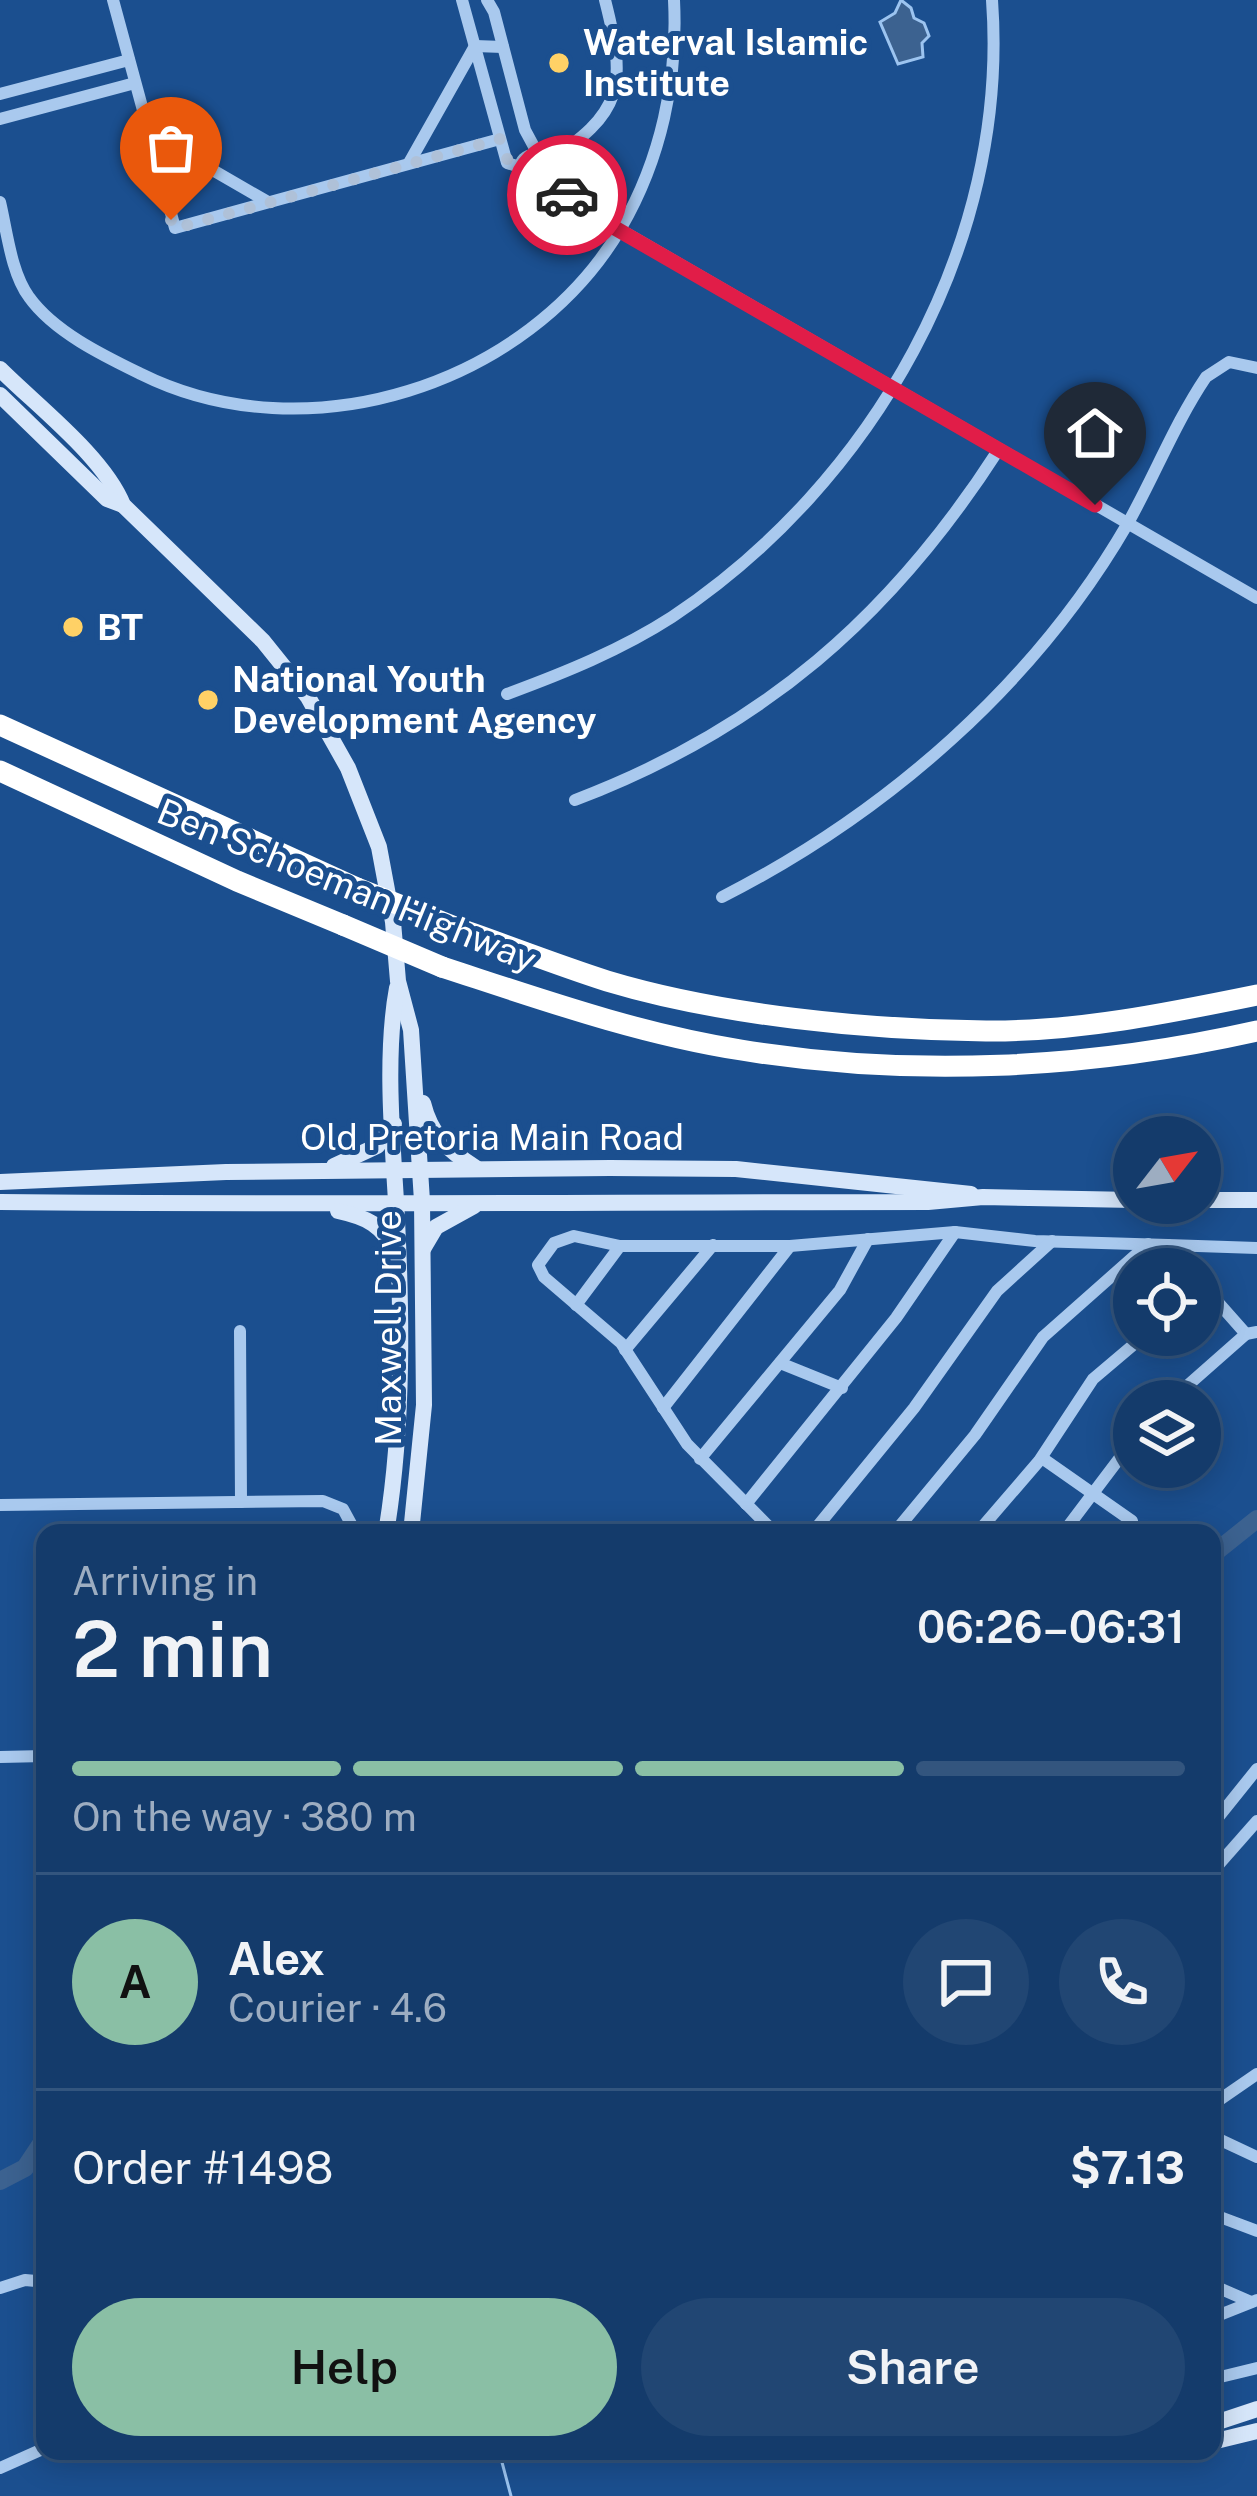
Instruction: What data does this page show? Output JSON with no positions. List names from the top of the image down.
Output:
{
  "streets": {
    "highway": ["Ben Schoeman Highway"],
    "main road": ["Old Pretoria Main Road", "Maxwell Drive"]
  },
  "crossings": [
    ["Old Pretoria Main Road", "Maxwell Drive"]
  ],
  "places": ["Waterval Islamic Institute", "BT", "National Youth Development Agency"],
  "north": "top right",
  "page": {
    "heading": ["2 min", "Arriving in", "06:26–06:31"],
    "panel": [
      "Alex",
      "Courier · 4.6",
      "Order #1498",
      "$7.13"
    ],
    "bar": "On the way · 380 m",
    "round": "A",
    "buttons": ["Help", "Share"]
  }
}
